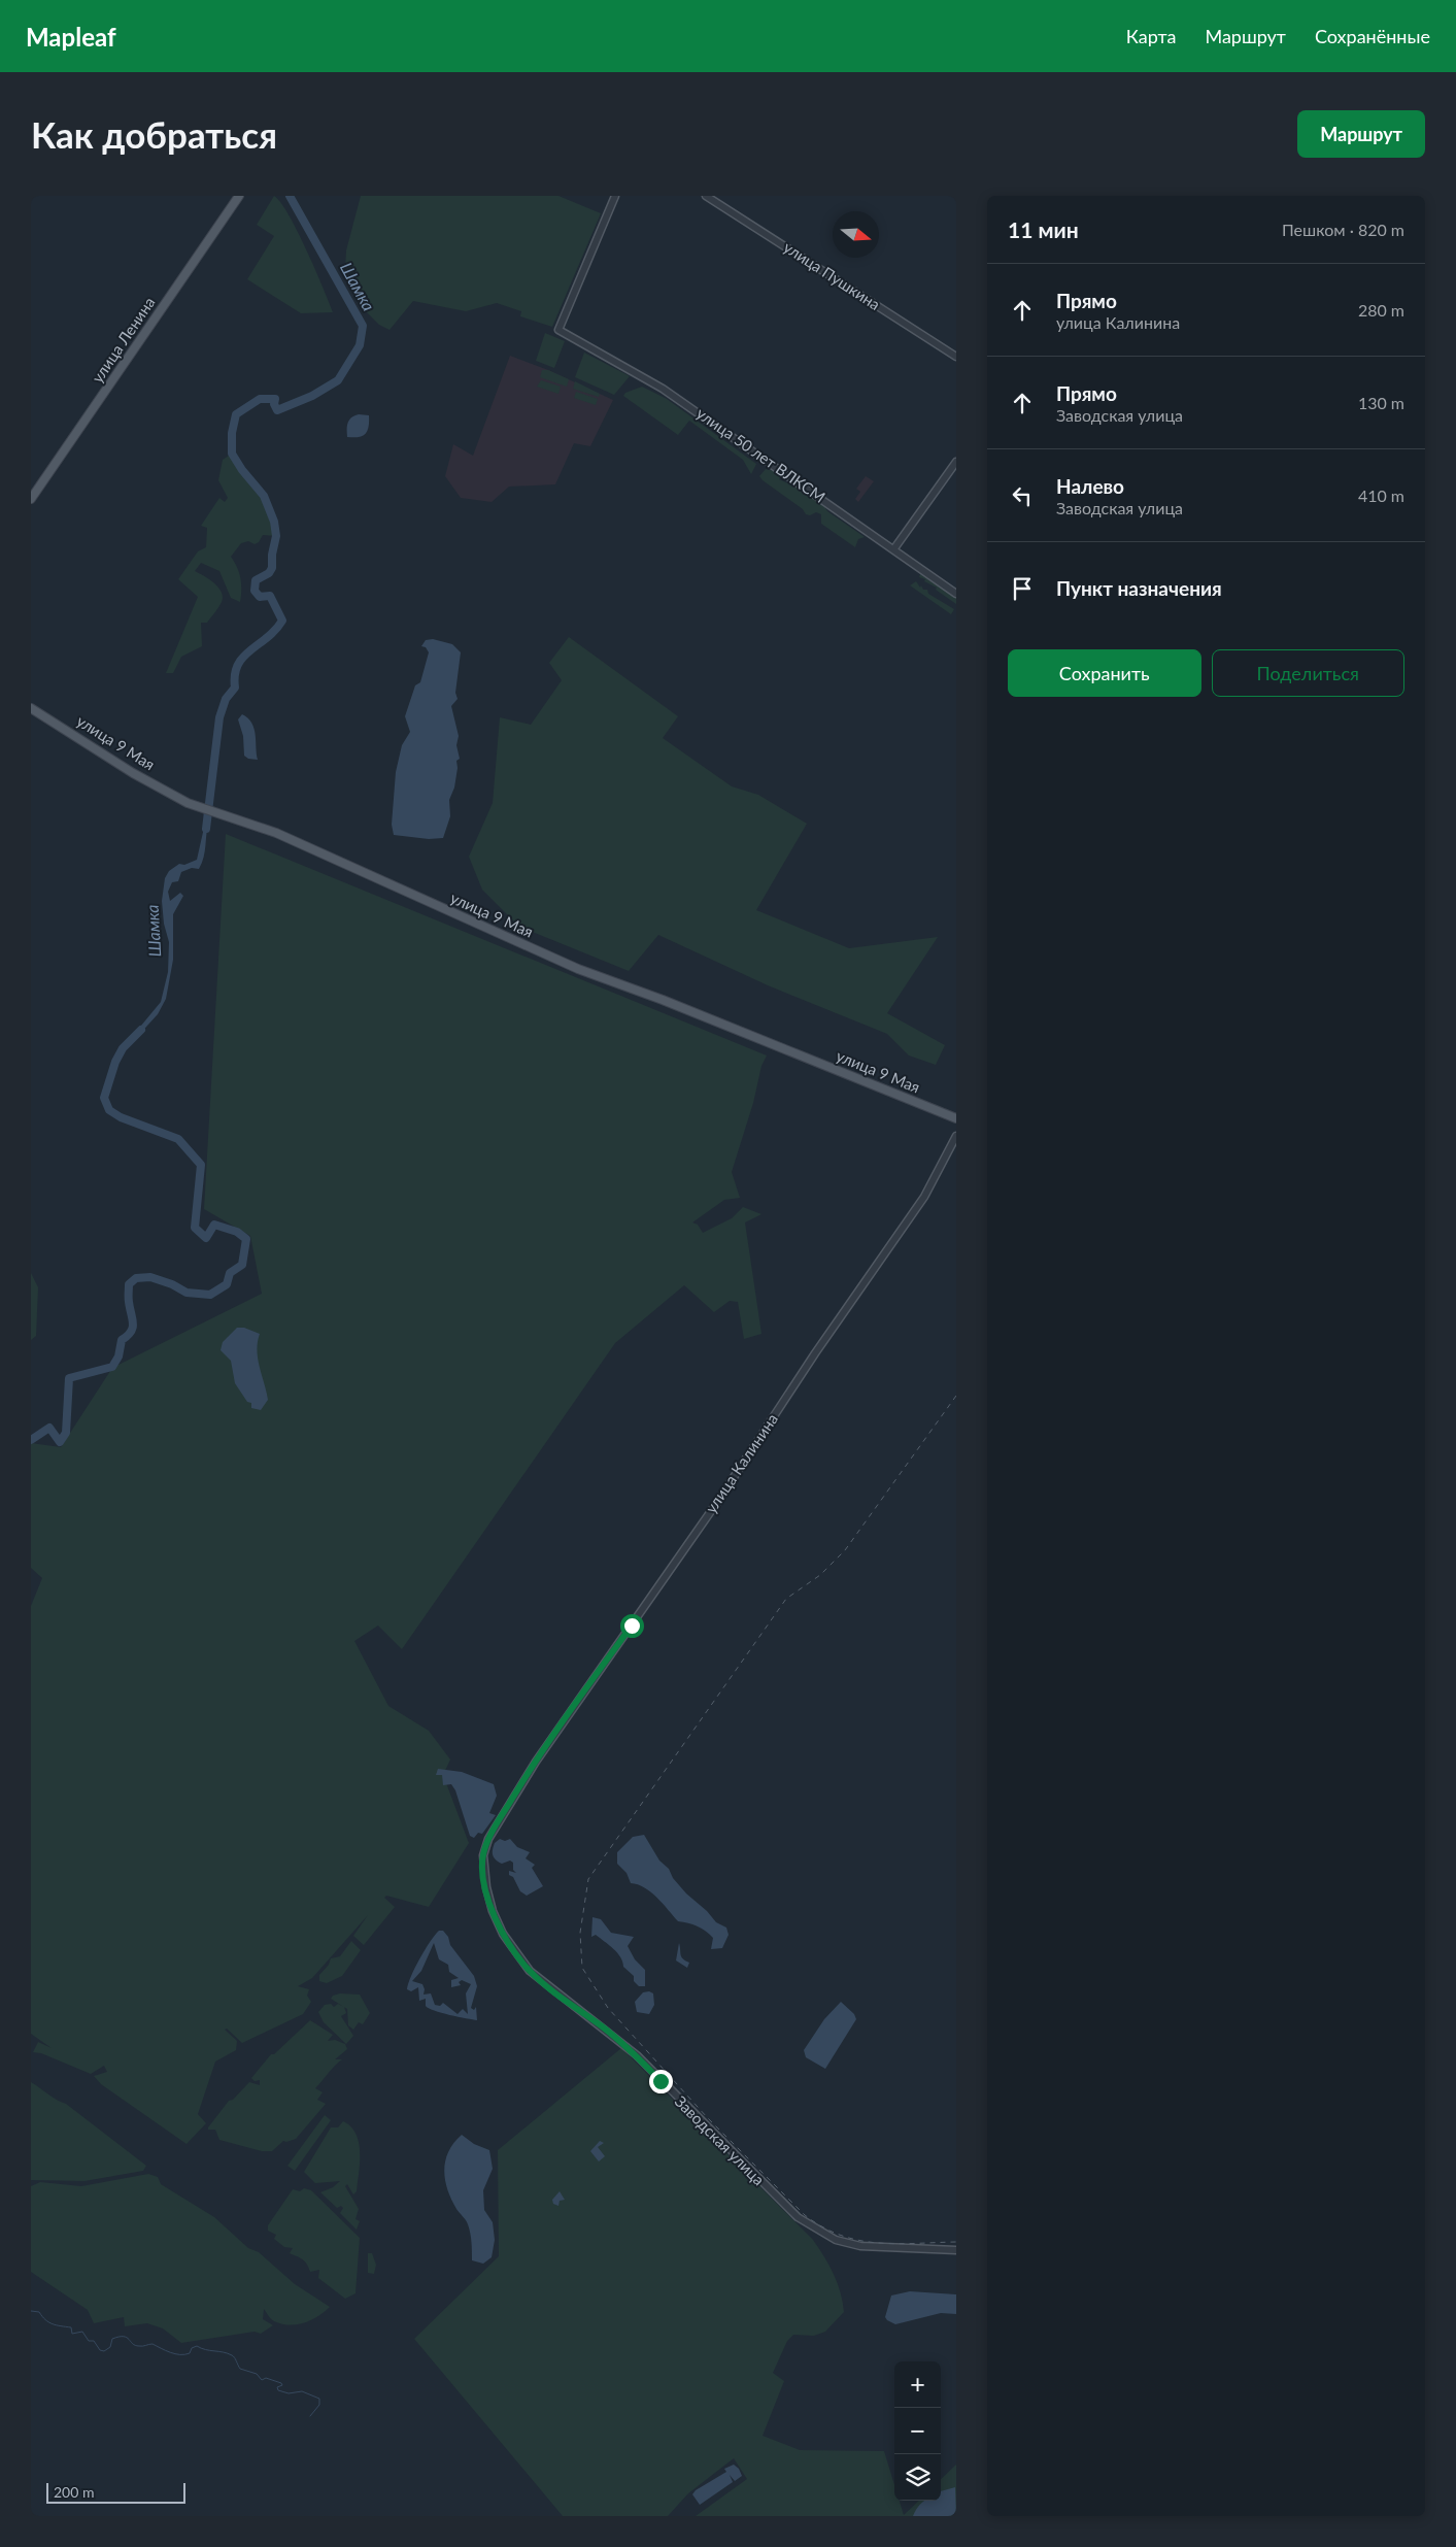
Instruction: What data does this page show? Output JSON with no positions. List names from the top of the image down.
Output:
{
  "streets": {
    "main road": ["улица Ленина", "улица 9 Мая"],
    "street": [
      "улица Пушкина",
      "улица 50 лет ВЛКСМ",
      "улица Калинина",
      "Заводская улица"
    ]
  },
  "crossings": [
    ["улица Калинина", "Заводская улица"]
  ],
  "water": ["Шамка"],
  "scale_bar": "200 m",
  "north": "right",
  "page": {
    "header": "Mapleaf",
    "nav": ["Карта", "Маршрут", "Сохранённые"],
    "buttons": [
      "Маршрут",
      ["Сохранить", "Поделиться"]
    ],
    "title": "Как добраться",
    "heading": ["11 мин", "Пешком · 820 m"],
    "list": [
      ["Прямо", "улица Калинина", "280 m"],
      ["Прямо", "Заводская улица", "130 m"],
      ["Налево", "Заводская улица", "410 m"],
      "Пункт назначения"
    ],
    "map_buttons": ["+", "−"],
    "scale": "200 m"
  }
}
